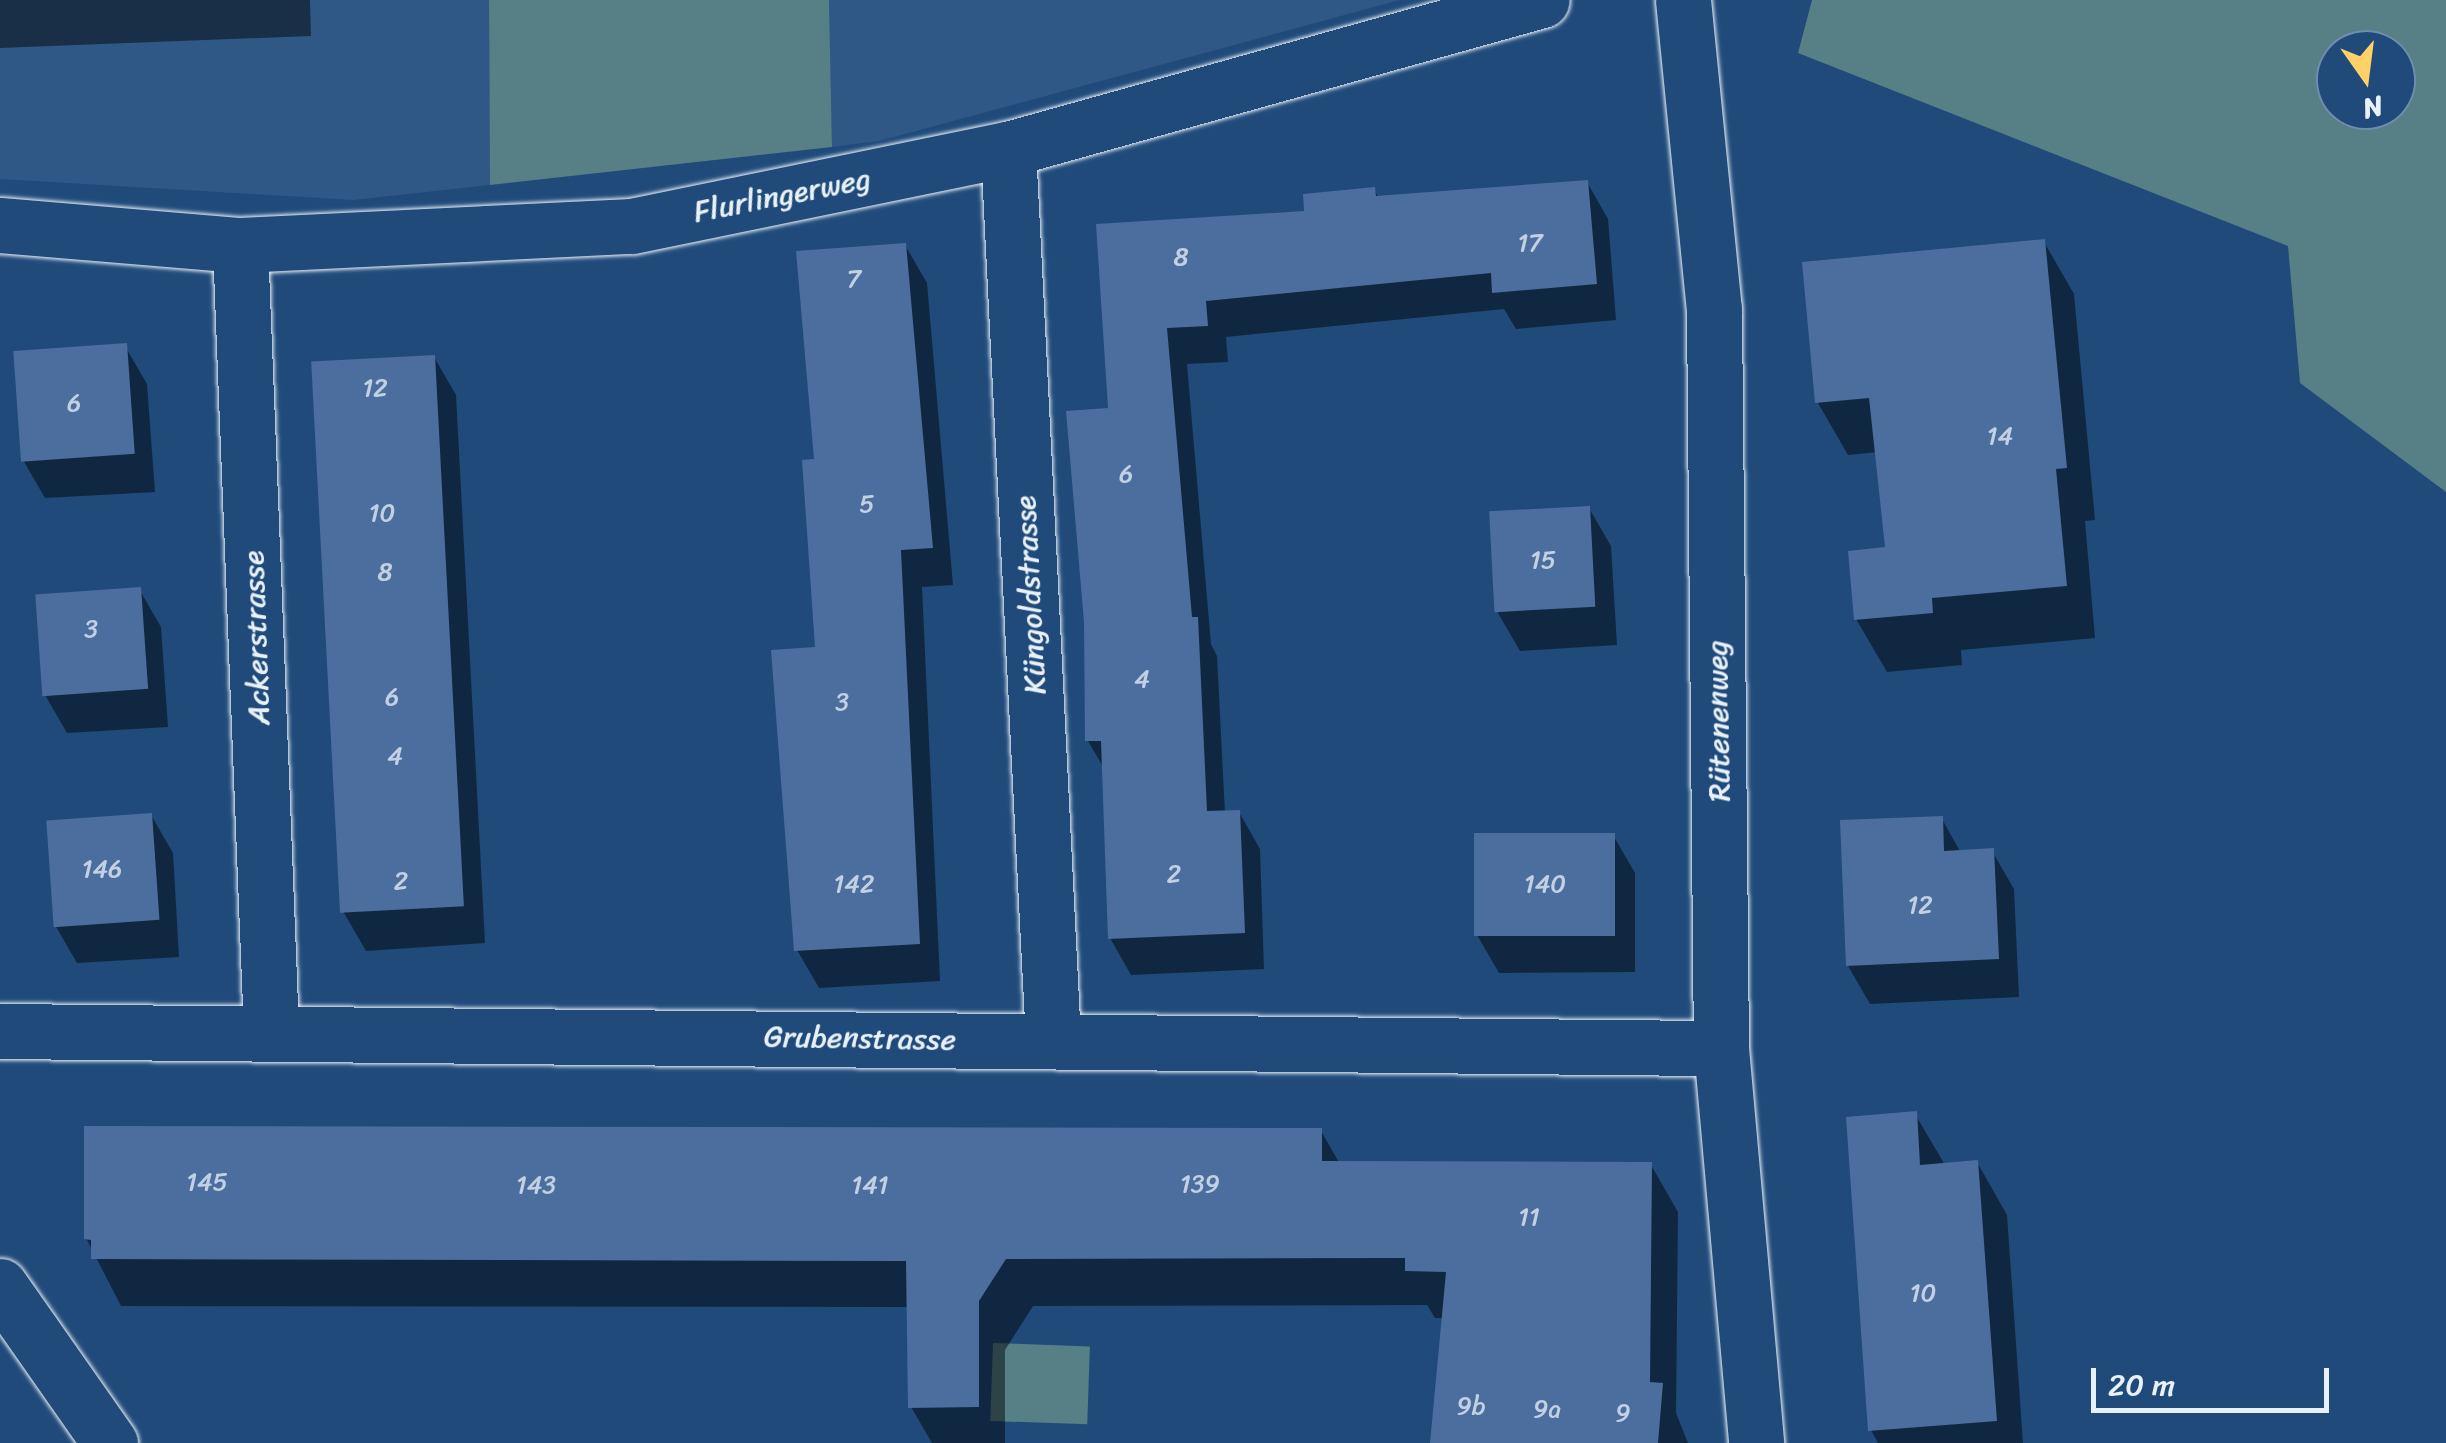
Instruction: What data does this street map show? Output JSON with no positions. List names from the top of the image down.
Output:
{
  "streets": {
    "street": [
      "Flurlingerweg",
      "Küngoldstrasse",
      "Ackerstrasse",
      "Rütenenweg",
      "Grubenstrasse"
    ]
  },
  "crossings": [
    ["Flurlingerweg", "Küngoldstrasse"],
    ["Flurlingerweg", "Ackerstrasse"],
    ["Küngoldstrasse", "Grubenstrasse"],
    ["Ackerstrasse", "Grubenstrasse"],
    ["Rütenenweg", "Grubenstrasse"]
  ],
  "house_numbers": [
    "17",
    "8",
    "7",
    "12",
    "6",
    "14",
    "6",
    "5",
    "10",
    "15",
    "8",
    "3",
    "4",
    "6",
    "3",
    "4",
    "146",
    "2",
    "2",
    "142",
    "140",
    "12",
    "145",
    "139",
    "143",
    "141",
    "11",
    "10",
    "9b",
    "9a",
    "9"
  ],
  "scale_bar": "20 m",
  "north": "bottom"
}
